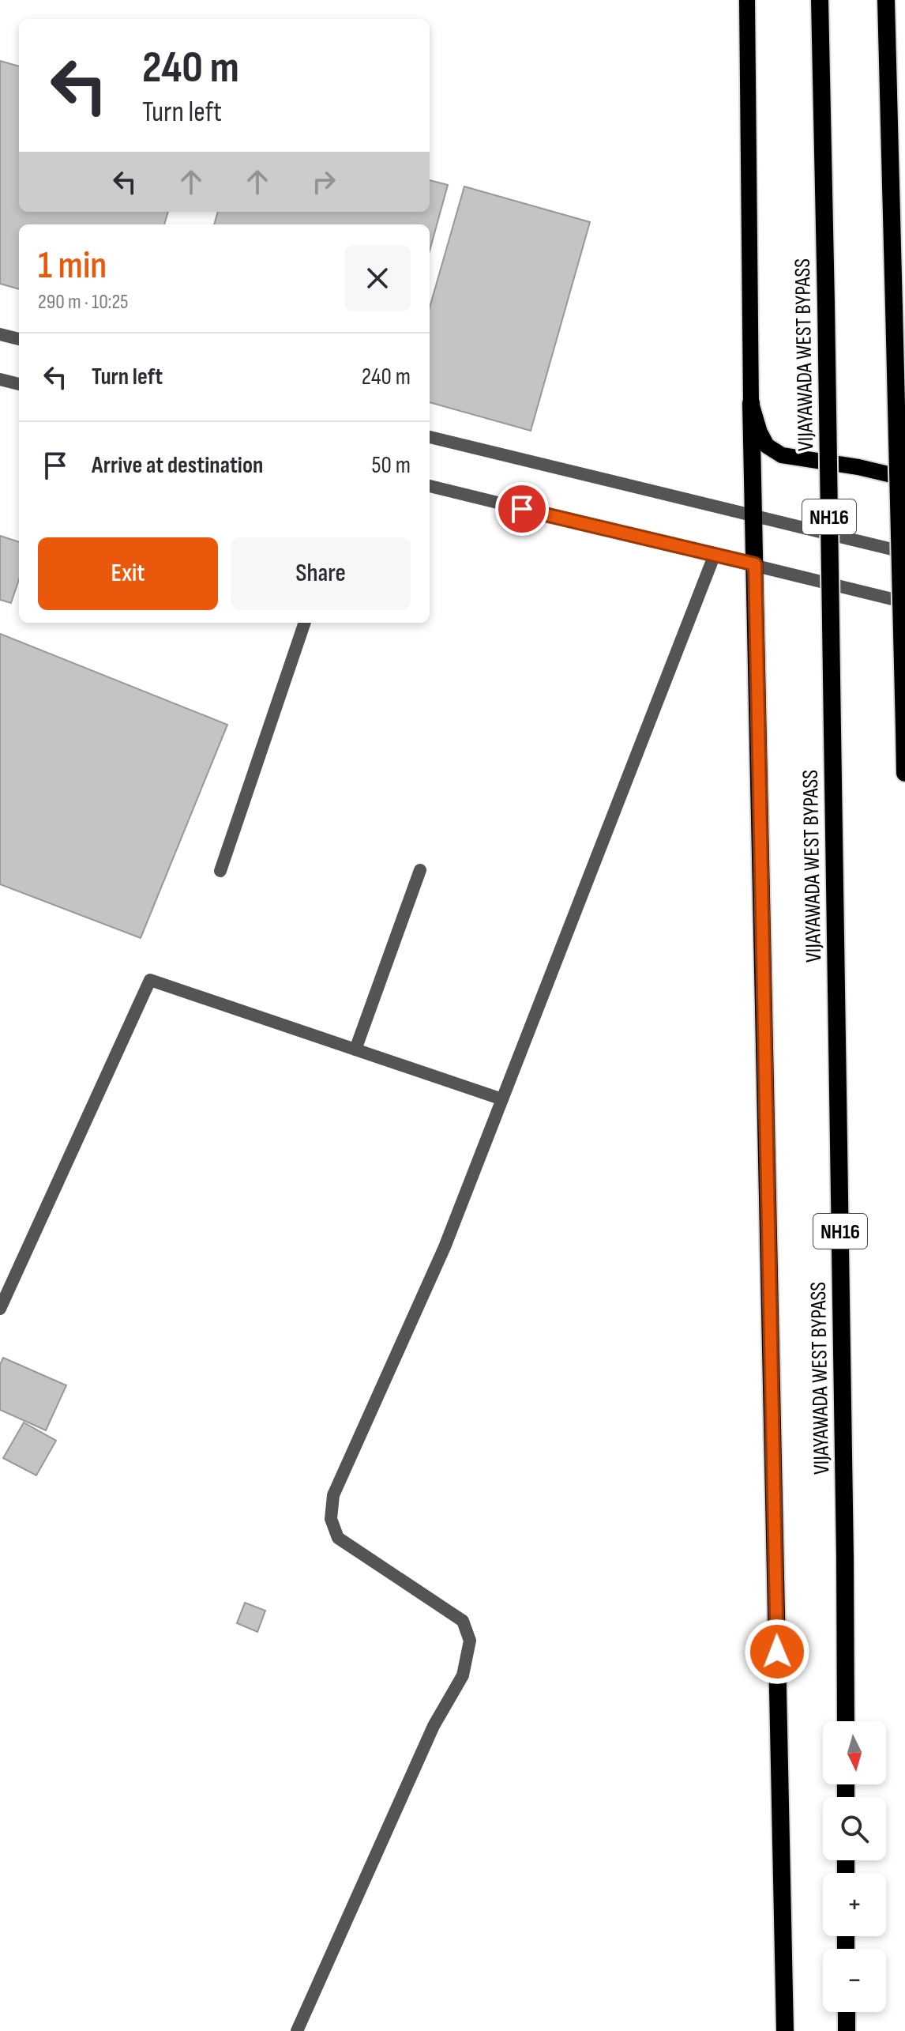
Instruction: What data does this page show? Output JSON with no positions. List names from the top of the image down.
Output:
{
  "streets": {
    "highway": ["VIJAYAWADA WEST BYPASS", "NH16"]
  },
  "north": "bottom",
  "page": {
    "turn": ["240 m", "Turn left"],
    "heading": ["1 min", "290 m · 10:25"],
    "list": [
      {
        "name": "Turn left",
        "value": "240 m"
      },
      {
        "name": "Arrive at destination",
        "value": "50 m"
      }
    ],
    "buttons": ["Exit", "Share"],
    "map_buttons": ["+", "−"]
  }
}
